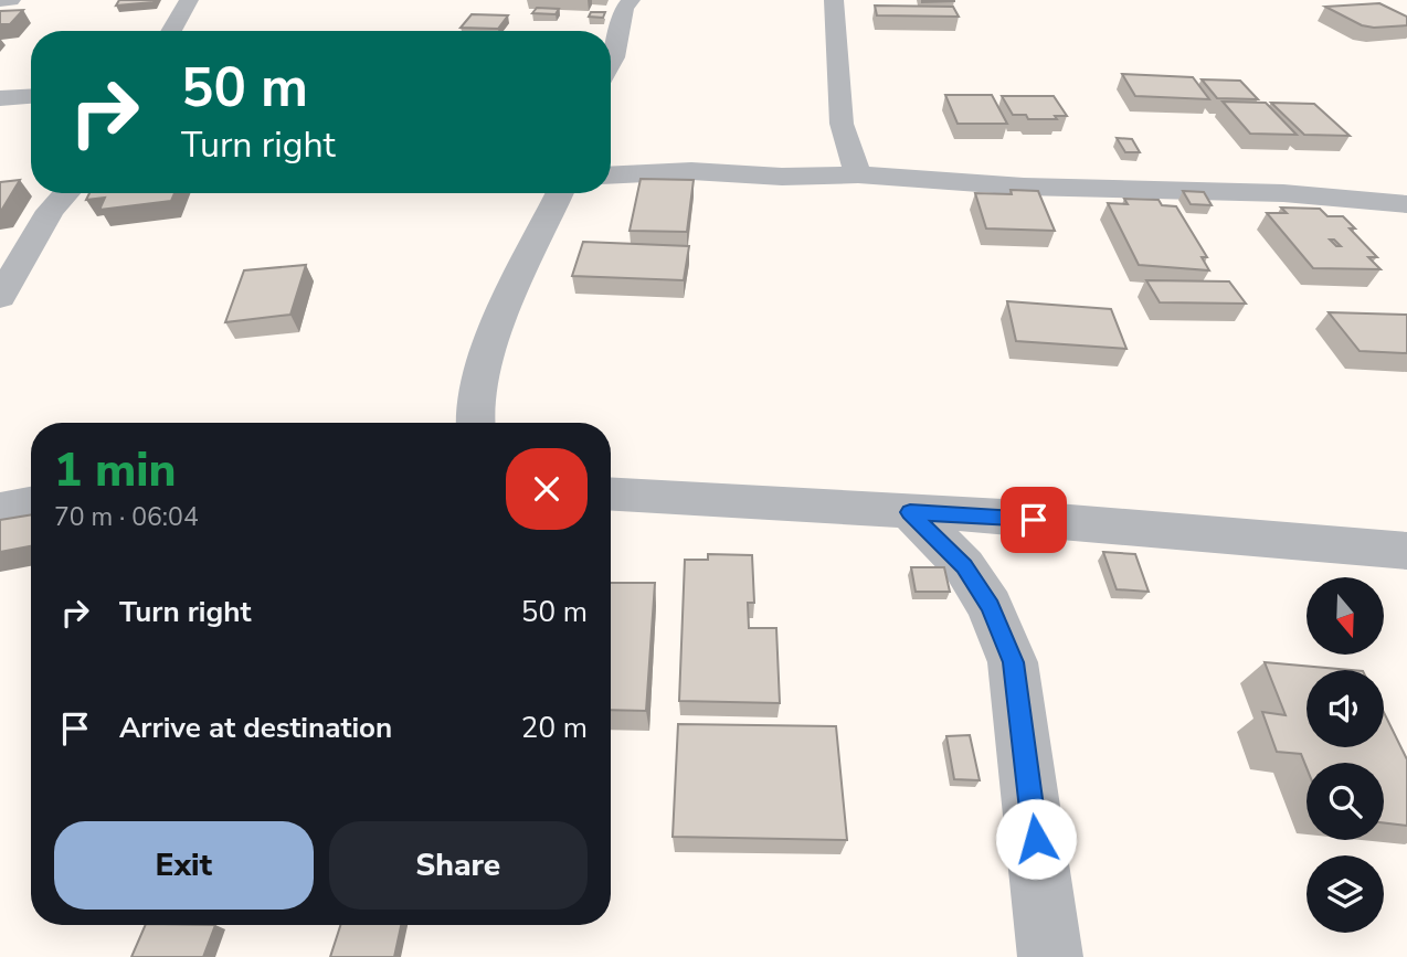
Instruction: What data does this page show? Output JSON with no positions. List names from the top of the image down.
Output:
{
  "north": "bottom",
  "page": {
    "turn": ["50 m", "Turn right"],
    "heading": ["1 min", "70 m · 06:04"],
    "list": [
      {
        "name": "Turn right",
        "value": "50 m"
      },
      {
        "name": "Arrive at destination",
        "value": "20 m"
      }
    ],
    "buttons": ["Exit", "Share"]
  }
}
